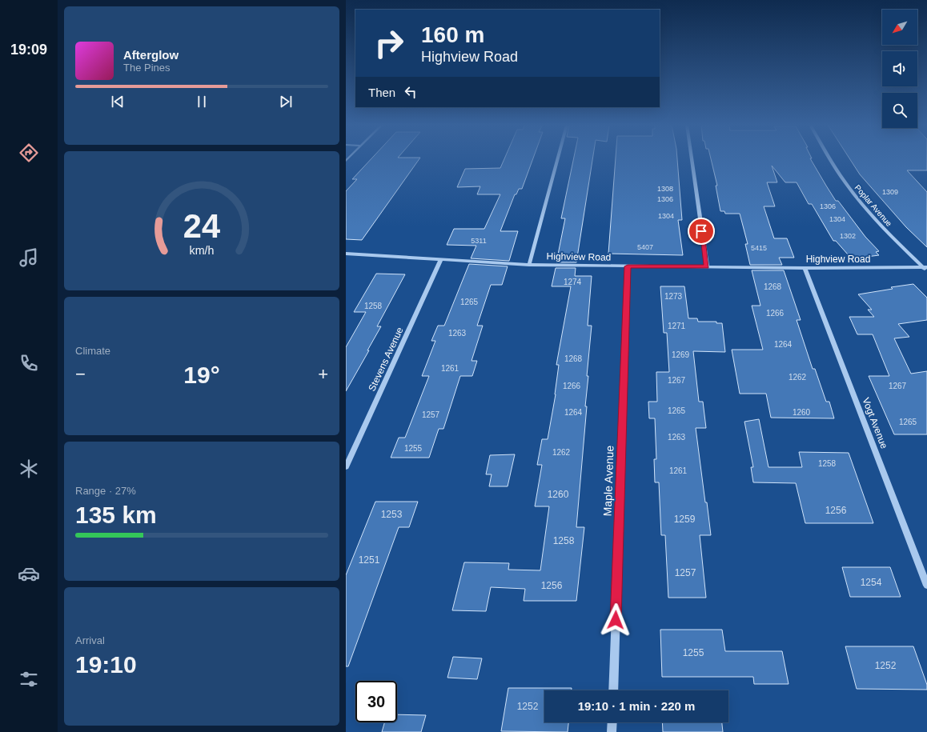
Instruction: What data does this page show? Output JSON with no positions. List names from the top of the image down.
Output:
{
  "streets": {
    "street": [
      "Poplar Avenue",
      "Highview Road",
      "Stevens Avenue",
      "Vogt Avenue",
      "Maple Avenue"
    ]
  },
  "crossings": [
    ["Poplar Avenue", "Highview Road"],
    ["Highview Road", "Stevens Avenue"],
    ["Highview Road", "Vogt Avenue"],
    ["Highview Road", "Maple Avenue"]
  ],
  "house_numbers": [
    "1308",
    "1309",
    "1306",
    "1306",
    "1304",
    "1304",
    "1302",
    "5311",
    "5407",
    "5415",
    "1274",
    "1268",
    "1273",
    "1265",
    "1258",
    "1266",
    "1271",
    "1263",
    "1264",
    "1269",
    "1268",
    "1261",
    "1262",
    "1267",
    "1266",
    "1267",
    "1265",
    "1264",
    "1260",
    "1257",
    "1265",
    "1263",
    "1255",
    "1262",
    "1258",
    "1261",
    "1260",
    "1256",
    "1253",
    "1259",
    "1258",
    "1251",
    "1257",
    "1254",
    "1256",
    "1255",
    "1252",
    "1252"
  ],
  "north": "bottom left",
  "page": {
    "tabs": "19:09",
    "turn": ["160 m", "Highview Road"],
    "song": ["Afterglow", "The Pines"],
    "then": "Then",
    "tile": [
      "Climate",
      ["Range · 27%", "135 km"],
      ["Arrival", "19:10"]
    ],
    "heat": ["−", "19°", "+"],
    "limit": "30",
    "trip": "19:10 · 1 min · 220 m",
    "gauge": ["24", "km/h"]
  }
}
